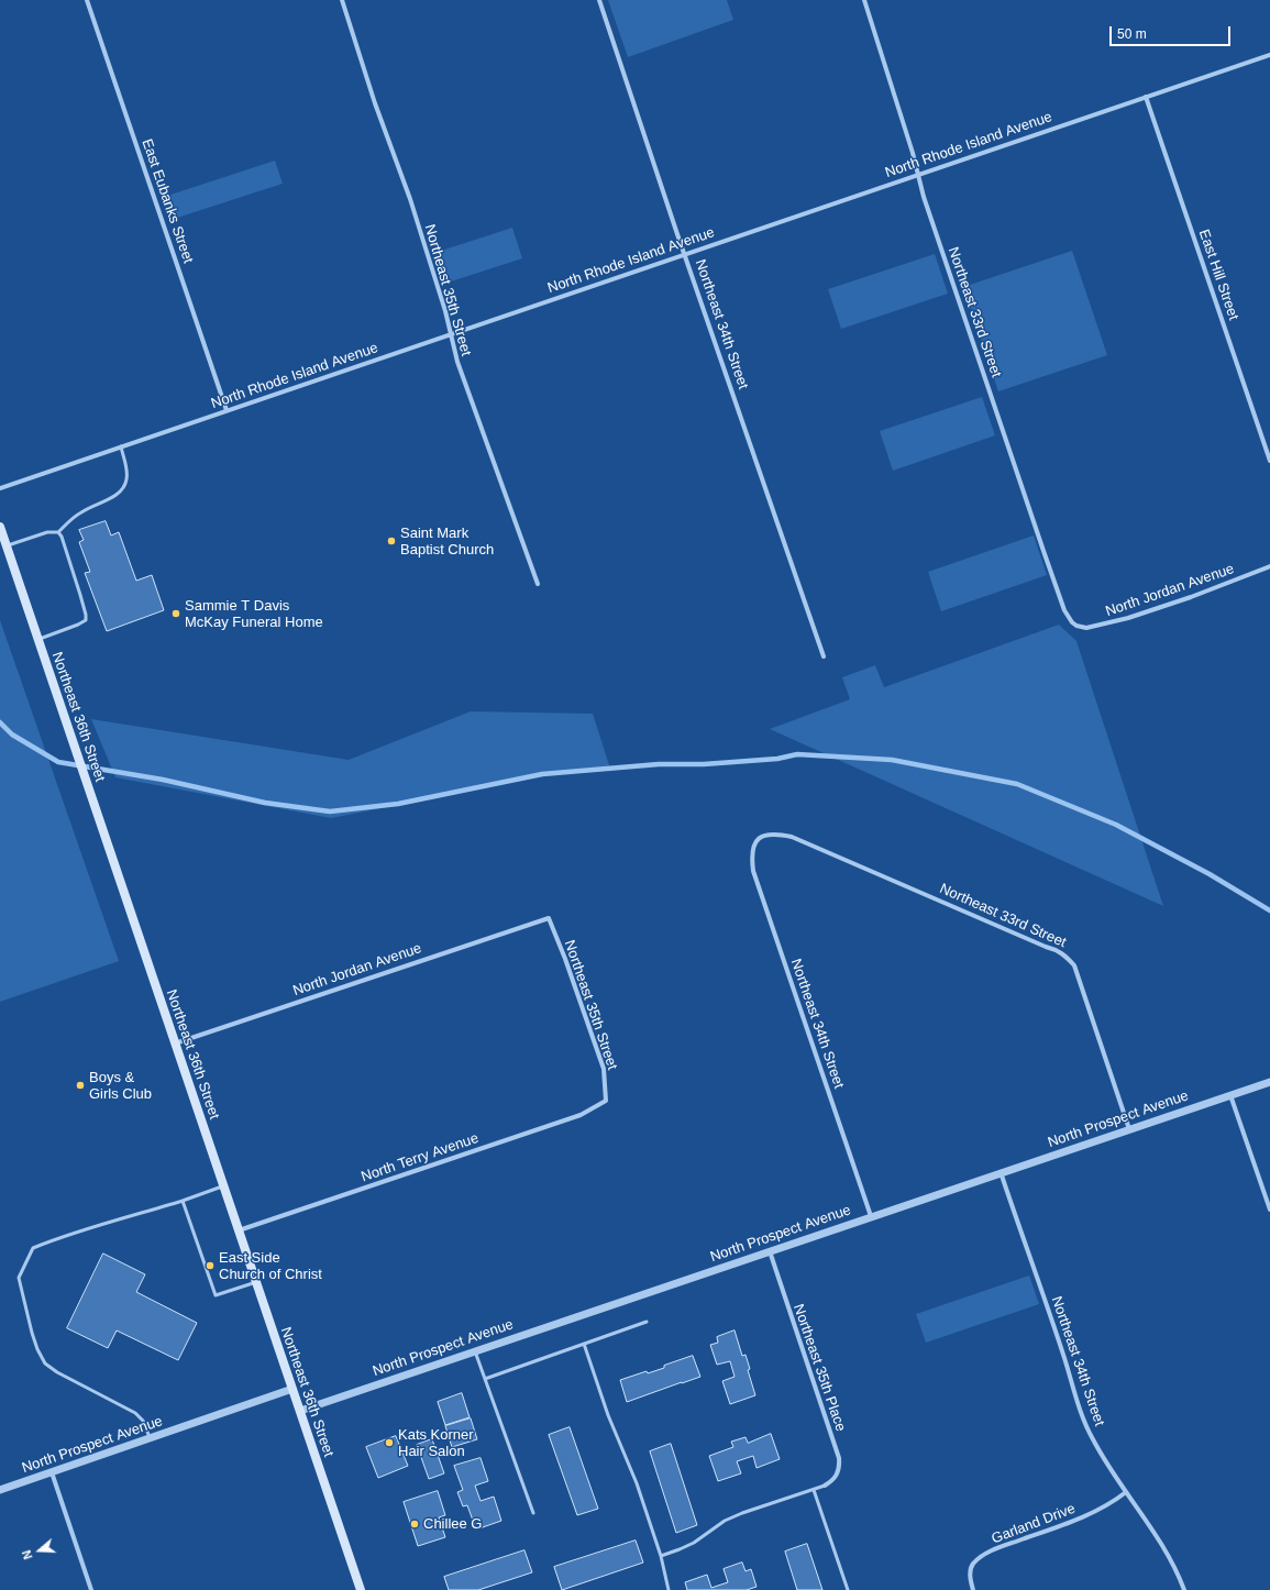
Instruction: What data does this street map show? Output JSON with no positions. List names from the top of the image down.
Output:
{
  "streets": {
    "main road": ["Northeast 36th Street"],
    "street": [
      "North Rhode Island Avenue",
      "East Eubanks Street",
      "East Hill Street",
      "Northeast 35th Street",
      "Northeast 33rd Street",
      "Northeast 34th Street",
      "North Jordan Avenue",
      "North Prospect Avenue",
      "North Terry Avenue",
      "Northeast 35th Place",
      "Garland Drive"
    ]
  },
  "crossings": [
    ["North Rhode Island Avenue", "East Eubanks Street"],
    ["North Rhode Island Avenue", "East Hill Street"],
    ["North Rhode Island Avenue", "Northeast 35th Street"],
    ["North Rhode Island Avenue", "Northeast 33rd Street"],
    ["North Rhode Island Avenue", "Northeast 34th Street"],
    ["Northeast 35th Street", "North Jordan Avenue"],
    ["Northeast 35th Street", "North Terry Avenue"],
    ["Northeast 33rd Street", "Northeast 34th Street"],
    ["Northeast 33rd Street", "North Jordan Avenue"],
    ["Northeast 33rd Street", "North Prospect Avenue"],
    ["Northeast 34th Street", "North Prospect Avenue"],
    ["Northeast 34th Street", "Garland Drive"],
    ["North Jordan Avenue", "Northeast 36th Street"],
    ["Northeast 36th Street", "North Prospect Avenue"],
    ["Northeast 36th Street", "North Terry Avenue"],
    ["North Prospect Avenue", "Northeast 35th Place"]
  ],
  "places": [
    "Saint Mark Baptist Church",
    "Sammie T Davis McKay Funeral Home",
    "Boys & Girls Club",
    "East Side Church of Christ",
    "Kats Korner Hair Salon",
    "Chillee G"
  ],
  "scale_bar": "50 m",
  "north": "left"
}
